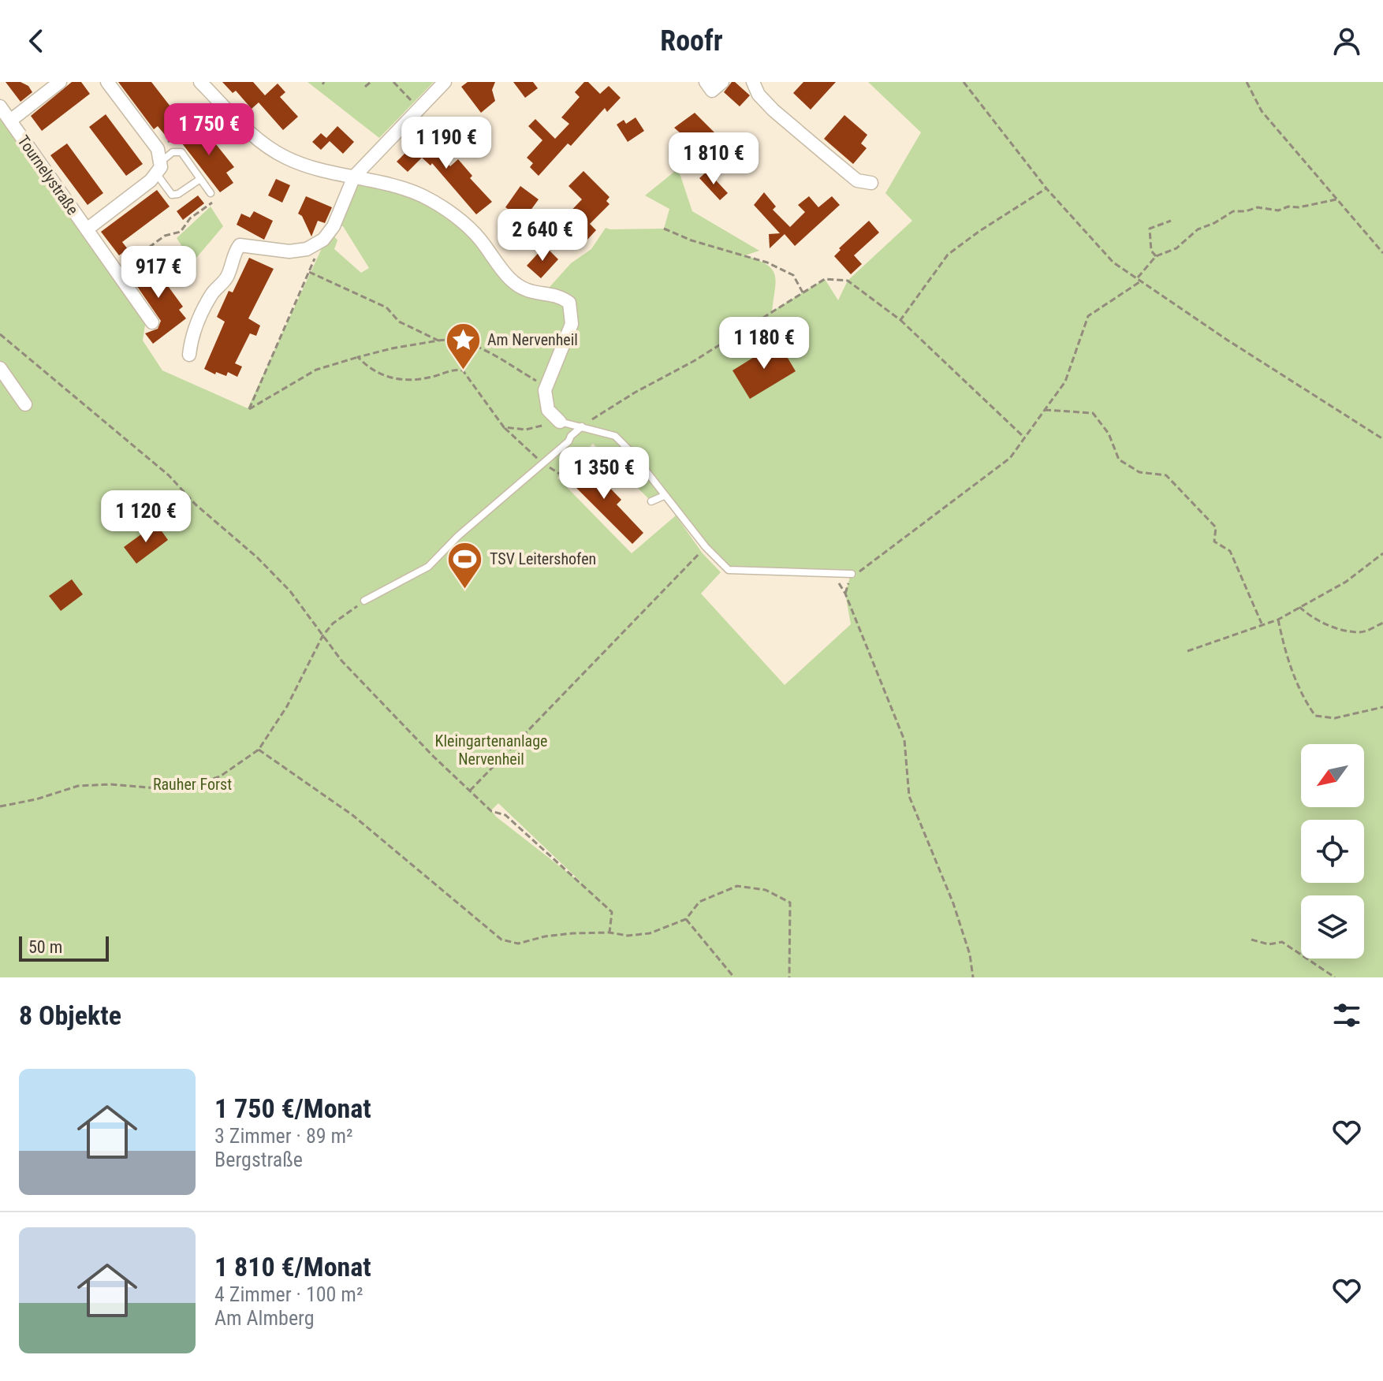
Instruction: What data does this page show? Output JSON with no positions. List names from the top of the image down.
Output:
{
  "streets": {
    "street": ["Tournelystraße"]
  },
  "parks": ["Kleingartenanlage Nervenheil", "Rauher Forst"],
  "places": {
    "place": ["Am Nervenheil"],
    "sports": ["TSV Leitershofen"]
  },
  "scale_bar": "50 m",
  "north": "bottom left",
  "page": {
    "header": "Roofr",
    "price": [
      "1 750 €",
      "1 190 €",
      "1 810 €",
      "2 640 €",
      "917 €",
      "1 180 €",
      "1 350 €",
      "1 120 €"
    ],
    "scale": "50 m",
    "heading": "8 Objekte",
    "list": [
      {
        "name": "1 750 €/Monat",
        "note": "3 Zimmer · 89 m² · Bergstraße"
      },
      {
        "name": "1 810 €/Monat",
        "note": "4 Zimmer · 100 m² · Am Almberg"
      }
    ]
  }
}
